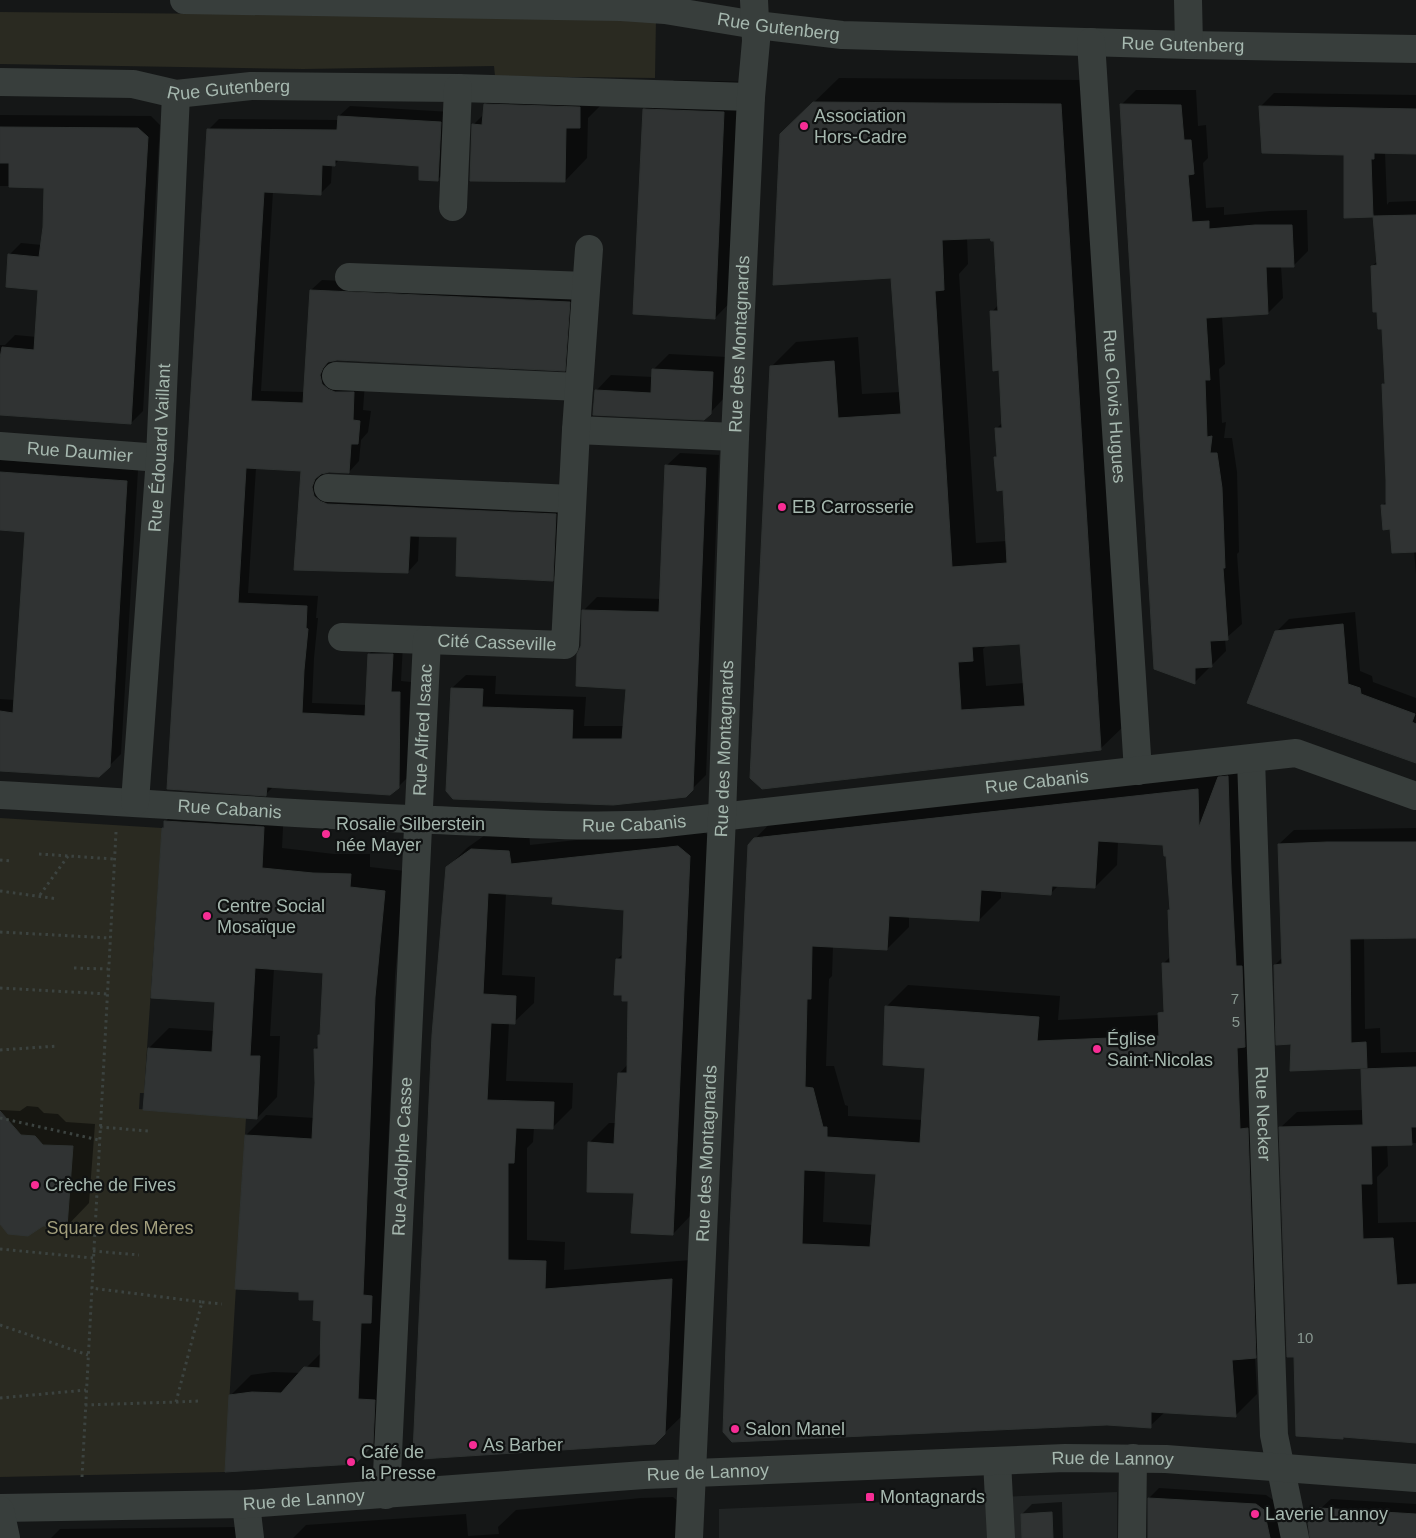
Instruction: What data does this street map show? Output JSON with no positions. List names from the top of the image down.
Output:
{
  "streets": {
    "street": [
      "Rue Gutenberg",
      "Rue des Montagnards",
      "Rue Clovis Hugues",
      "Rue Édouard Vaillant",
      "Rue Daumier",
      "Cité Casseville",
      "Rue Alfred Isaac",
      "Rue Cabanis",
      "Rue Necker",
      "Rue Adolphe Casse",
      "Rue de Lannoy"
    ]
  },
  "crossings": [
    ["Rue Gutenberg", "Rue des Montagnards"],
    ["Rue Gutenberg", "Rue Clovis Hugues"],
    ["Rue Gutenberg", "Rue Édouard Vaillant"],
    ["Rue des Montagnards", "Rue Cabanis"],
    ["Rue des Montagnards", "Rue de Lannoy"],
    ["Rue Clovis Hugues", "Rue Cabanis"],
    ["Rue Édouard Vaillant", "Rue Daumier"],
    ["Rue Édouard Vaillant", "Rue Cabanis"],
    ["Cité Casseville", "Rue Alfred Isaac"],
    ["Rue Alfred Isaac", "Rue Cabanis"],
    ["Rue Alfred Isaac", "Rue Adolphe Casse"],
    ["Rue Cabanis", "Rue Necker"],
    ["Rue Cabanis", "Rue Adolphe Casse"],
    ["Rue Necker", "Rue de Lannoy"],
    ["Rue Adolphe Casse", "Rue de Lannoy"]
  ],
  "parks": ["Square des Mères"],
  "places": {
    "other": [
      "Association Hors-Cadre",
      "EB Carrosserie",
      "Rosalie Silberstein née Mayer",
      "Centre Social Mosaïque",
      "Église Saint-Nicolas",
      "Crèche de Fives",
      "Salon Manel",
      "As Barber",
      "Café de la Presse",
      "Laverie Lannoy"
    ],
    "transit": ["Montagnards"]
  },
  "house_numbers": ["7", "5", "10"]
}
